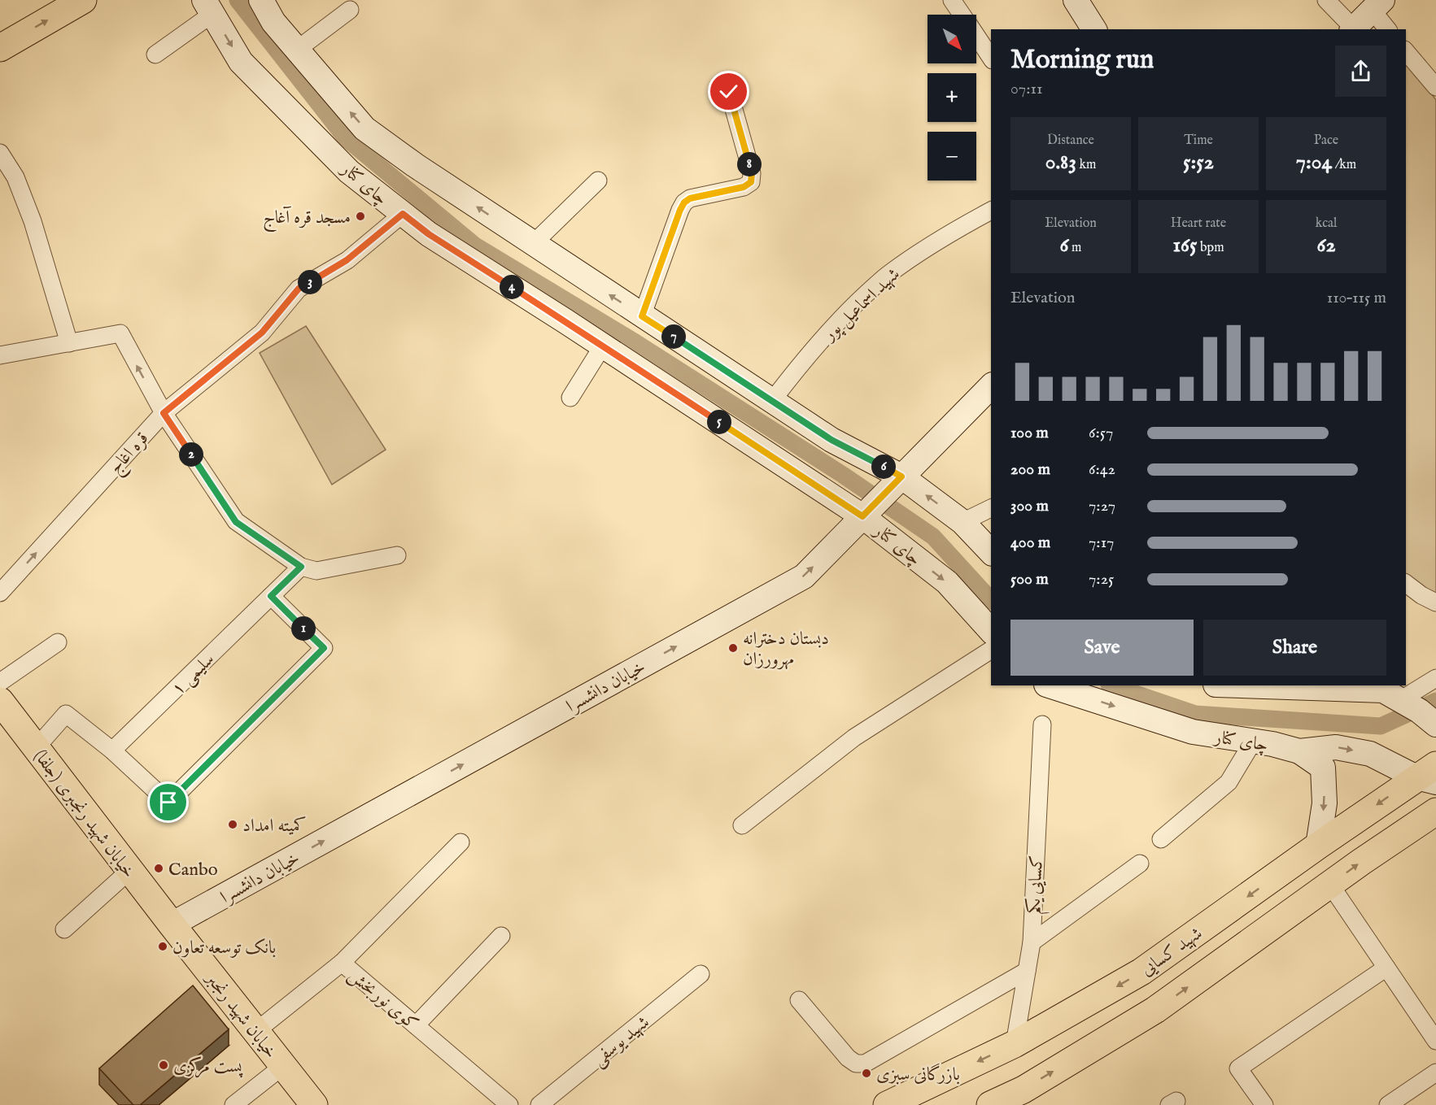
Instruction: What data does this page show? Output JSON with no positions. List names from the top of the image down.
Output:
{
  "streets": {
    "main road": ["خیابان شهید رنجبری (جلفا)", "شهید کسایی", "خیابان شهید رنجبر"],
    "street": [
      "چای کنار",
      "شهید اسماعیل پور",
      "قره اغاج",
      "سلیمی ۱",
      "خیابان دانشسرا",
      "کسایی یکم",
      "کوی نوربخش",
      "شهید یوسفی"
    ]
  },
  "crossings": [
    ["چای کنار", "قره اغاج"],
    ["چای کنار", "خیابان دانشسرا"],
    ["چای کنار", "شهید کسایی"],
    ["خیابان دانشسرا", "خیابان شهید رنجبری (جلفا)"],
    ["خیابان دانشسرا", "خیابان شهید رنجبر"],
    ["خیابان شهید رنجبری (جلفا)", "خیابان شهید رنجبر"],
    ["کسایی یکم", "شهید کسایی"],
    ["کوی نوربخش", "خیابان شهید رنجبر"]
  ],
  "one_way": ["قره اغاج"],
  "places": [
    "مسجد قره آغاج",
    "دبستان دخترانه مهرورزان",
    "کمیته امداد",
    "Canbo",
    "بانک توسعه تعاون",
    "پست مرکزی",
    "بازرگانی سبزی"
  ],
  "north": "bottom right",
  "page": {
    "map_buttons": ["+", "−"],
    "heading": ["Morning run", "07:11"],
    "stats": [
      ["Distance", "0.83 km"],
      ["Time", "5:52"],
      ["Pace", "7:04 /km"],
      ["Elevation", "6 m"],
      ["Heart rate", "165 bpm"],
      ["kcal", "62"]
    ],
    "pins": [
      "8",
      "3",
      "4",
      "7",
      "5",
      "2",
      "6",
      "1"
    ],
    "chart": ["Elevation", "110–115 m"],
    "list": [
      {
        "name": "100 m",
        "note": "6:57"
      },
      {
        "name": "200 m",
        "note": "6:42"
      },
      {
        "name": "300 m",
        "note": "7:27"
      },
      {
        "name": "400 m",
        "note": "7:17"
      },
      {
        "name": "500 m",
        "note": "7:25"
      }
    ],
    "buttons": ["Save", "Share"]
  }
}
